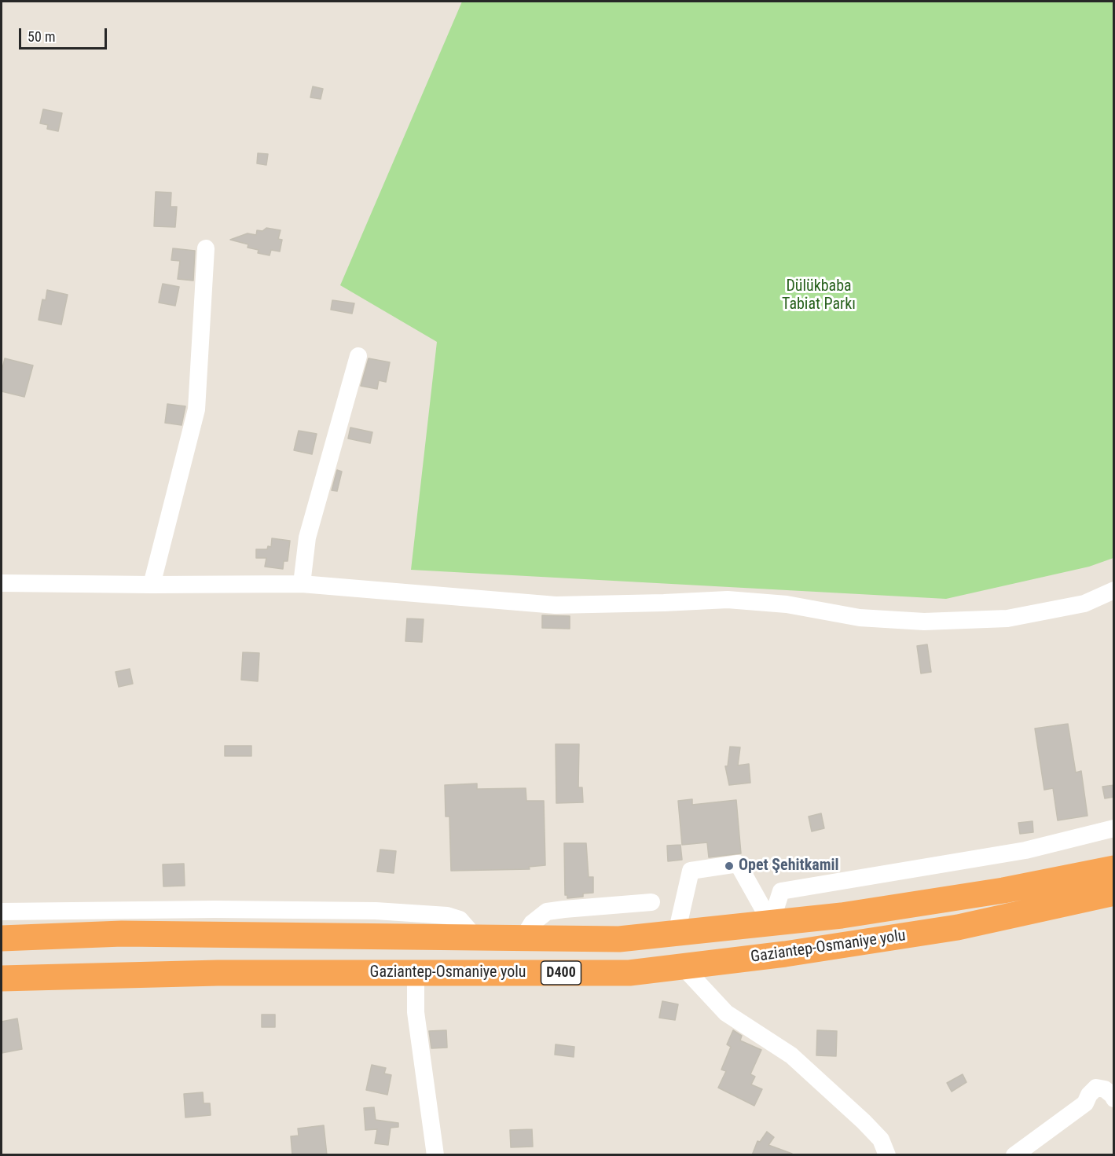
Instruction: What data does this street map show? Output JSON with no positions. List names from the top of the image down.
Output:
{
  "streets": {
    "highway": ["Gaziantep-Osmaniye yolu", "D400"]
  },
  "parks": ["Dülükbaba Tabiat Parkı"],
  "places": ["Opet Şehitkamil"],
  "scale_bar": "50 m"
}
